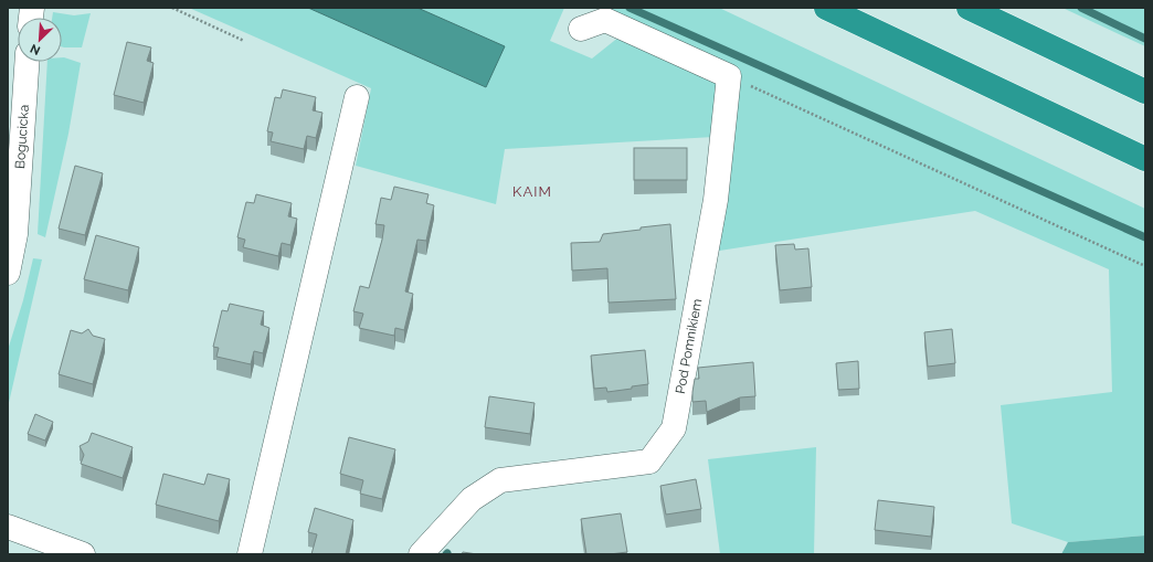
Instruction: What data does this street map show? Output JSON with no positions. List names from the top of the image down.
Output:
{
  "streets": {
    "street": ["Bogucicka", "Pod Pomnikiem"]
  },
  "districts": ["KAIM"],
  "north": "bottom left"
}
